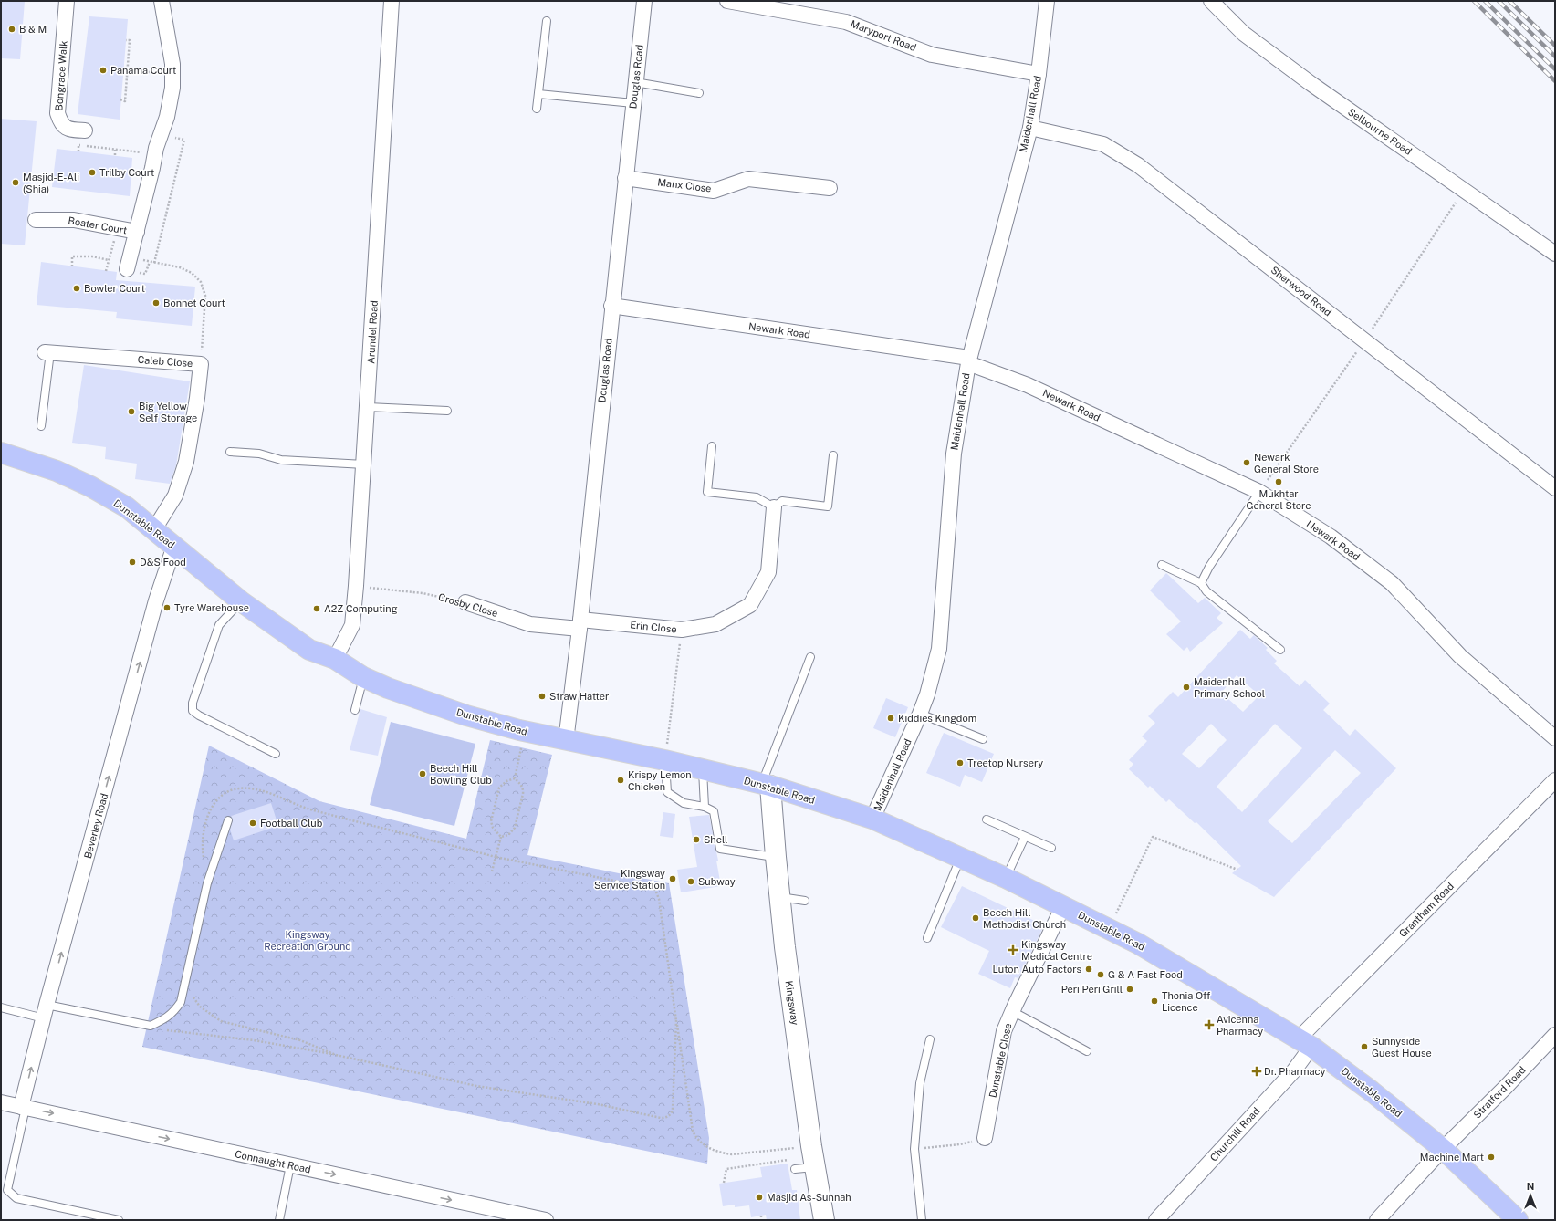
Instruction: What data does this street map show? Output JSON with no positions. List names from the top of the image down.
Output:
{
  "streets": {
    "main road": ["Dunstable Road"],
    "street": [
      "Maryport Road",
      "Bongrace Walk",
      "Douglas Road",
      "Maidenhall Road",
      "Selbourne Road",
      "Manx Close",
      "Boater Court",
      "Sherwood Road",
      "Newark Road",
      "Arundel Road",
      "Caleb Close",
      "Crosby Close",
      "Erin Close",
      "Beverley Road",
      "Grantham Road",
      "Kingsway",
      "Dunstable Close",
      "Stratford Road",
      "Churchill Road",
      "Connaught Road"
    ]
  },
  "crossings": [
    ["Maryport Road", "Maidenhall Road"],
    ["Douglas Road", "Manx Close"],
    ["Douglas Road", "Newark Road"],
    ["Douglas Road", "Dunstable Road"],
    ["Douglas Road", "Crosby Close"],
    ["Douglas Road", "Erin Close"],
    ["Maidenhall Road", "Sherwood Road"],
    ["Maidenhall Road", "Newark Road"],
    ["Maidenhall Road", "Dunstable Road"],
    ["Arundel Road", "Dunstable Road"],
    ["Arundel Road", "Crosby Close"],
    ["Caleb Close", "Dunstable Road"],
    ["Dunstable Road", "Beverley Road"],
    ["Dunstable Road", "Grantham Road"],
    ["Dunstable Road", "Kingsway"],
    ["Dunstable Road", "Dunstable Close"],
    ["Dunstable Road", "Stratford Road"],
    ["Dunstable Road", "Churchill Road"],
    ["Crosby Close", "Erin Close"],
    ["Beverley Road", "Connaught Road"],
    ["Grantham Road", "Churchill Road"]
  ],
  "one_way": ["Beverley Road", "Connaught Road"],
  "parks": ["Kingsway Recreation Ground"],
  "places": {
    "other": [
      "B & M",
      "Panama Court",
      "Trilby Court",
      "Masjid-E-Ali (Shia)",
      "Bowler Court",
      "Bonnet Court",
      "Big Yellow Self Storage",
      "Newark General Store",
      "Mukhtar General Store",
      "D&S Food",
      "Tyre Warehouse",
      "A2Z Computing",
      "Maidenhall Primary School",
      "Straw Hatter",
      "Kiddies Kingdom",
      "Treetop Nursery",
      "Beech Hill Bowling Club",
      "Krispy Lemon Chicken",
      "Football Club",
      "Shell",
      "Kingsway Service Station",
      "Subway",
      "Beech Hill Methodist Church",
      "Luton Auto Factors",
      "G & A Fast Food",
      "Peri Peri Grill",
      "Thonia Off Licence",
      "Sunnyside Guest House",
      "Machine Mart",
      "Masjid As-Sunnah"
    ],
    "health": ["Kingsway Medical Centre", "Avicenna Pharmacy", "Dr. Pharmacy"]
  },
  "north": "top"
}
